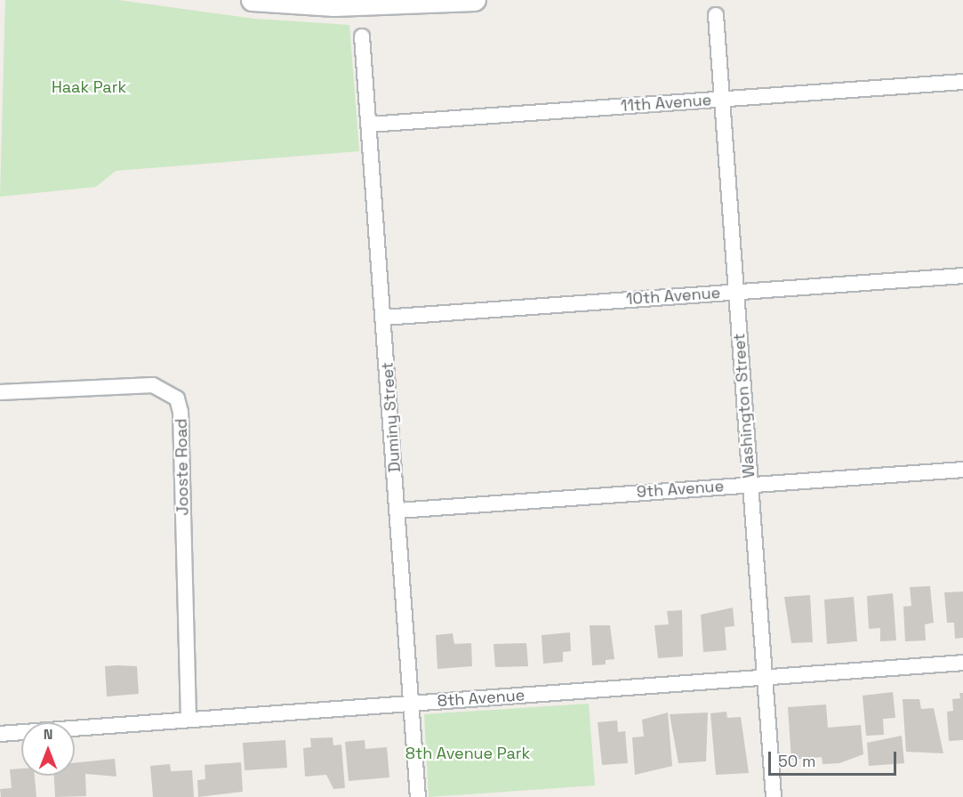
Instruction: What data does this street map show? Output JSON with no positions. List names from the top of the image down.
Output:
{
  "streets": {
    "street": [
      "11th Avenue",
      "10th Avenue",
      "Washington Street",
      "Duminy Street",
      "Jooste Road",
      "9th Avenue",
      "8th Avenue"
    ]
  },
  "crossings": [
    ["11th Avenue", "Washington Street"],
    ["11th Avenue", "Duminy Street"],
    ["10th Avenue", "Washington Street"],
    ["10th Avenue", "Duminy Street"],
    ["Washington Street", "9th Avenue"],
    ["Washington Street", "8th Avenue"],
    ["Duminy Street", "9th Avenue"],
    ["Duminy Street", "8th Avenue"],
    ["Jooste Road", "8th Avenue"]
  ],
  "parks": ["Haak Park", "8th Avenue Park"],
  "scale_bar": "50 m",
  "north": "top"
}
